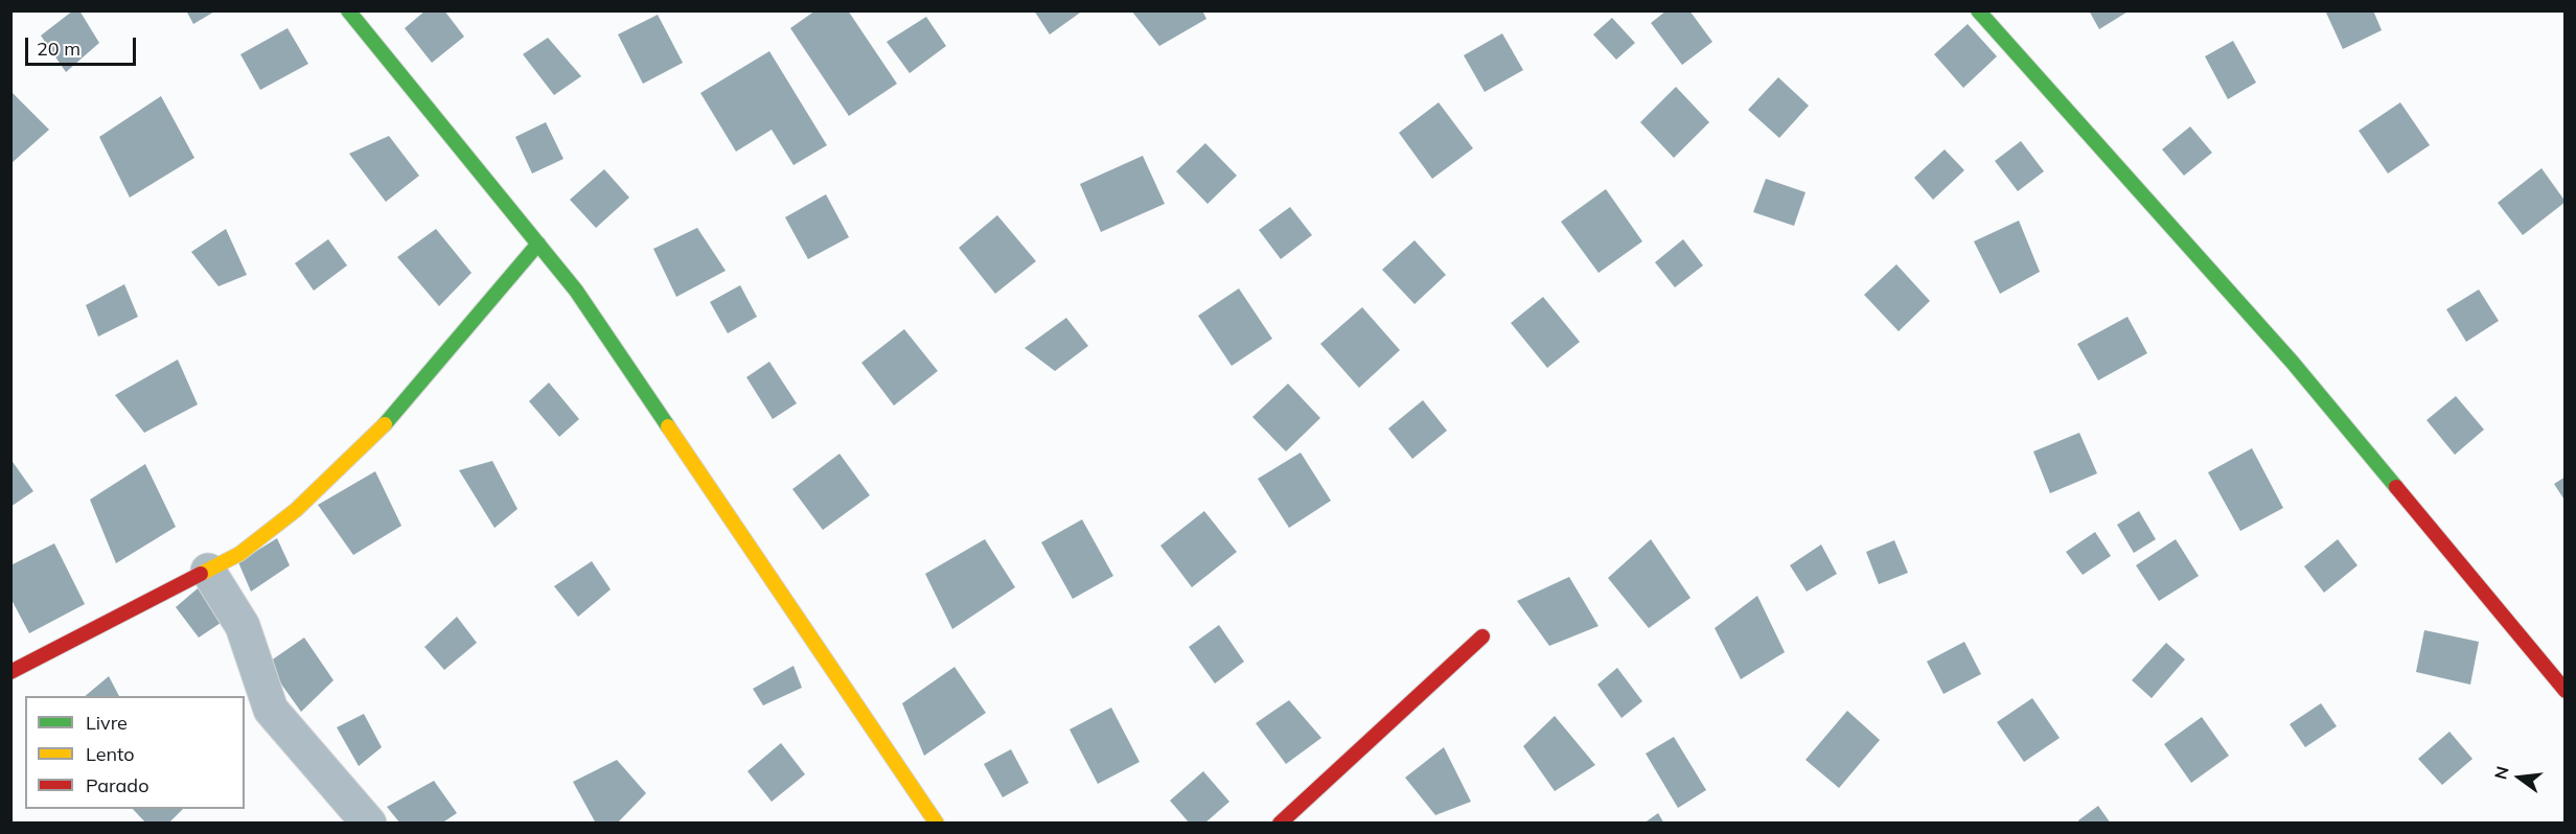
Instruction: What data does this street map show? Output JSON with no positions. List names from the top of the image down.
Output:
{
  "legend": ["Livre", "Lento", "Parado"],
  "scale_bar": "20 m",
  "north": "left"
}
